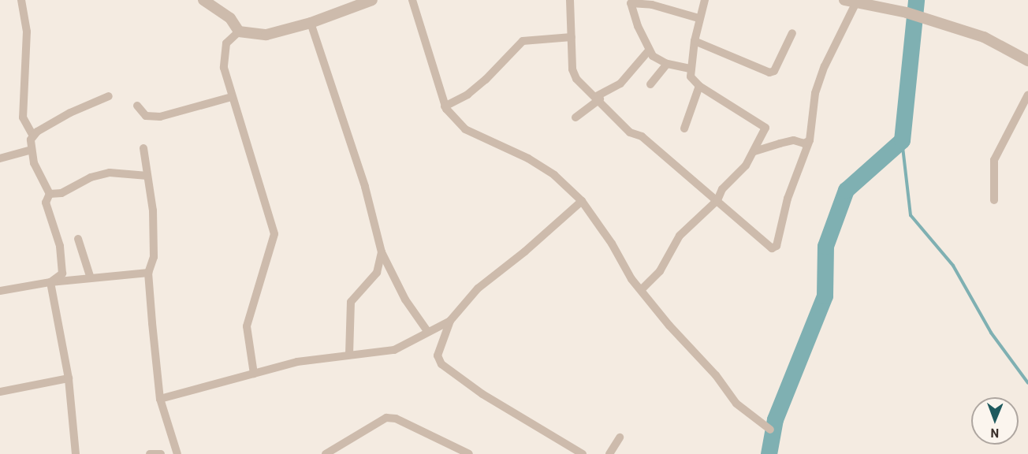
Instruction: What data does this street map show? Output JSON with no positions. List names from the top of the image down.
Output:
{
  "north": "bottom"
}
